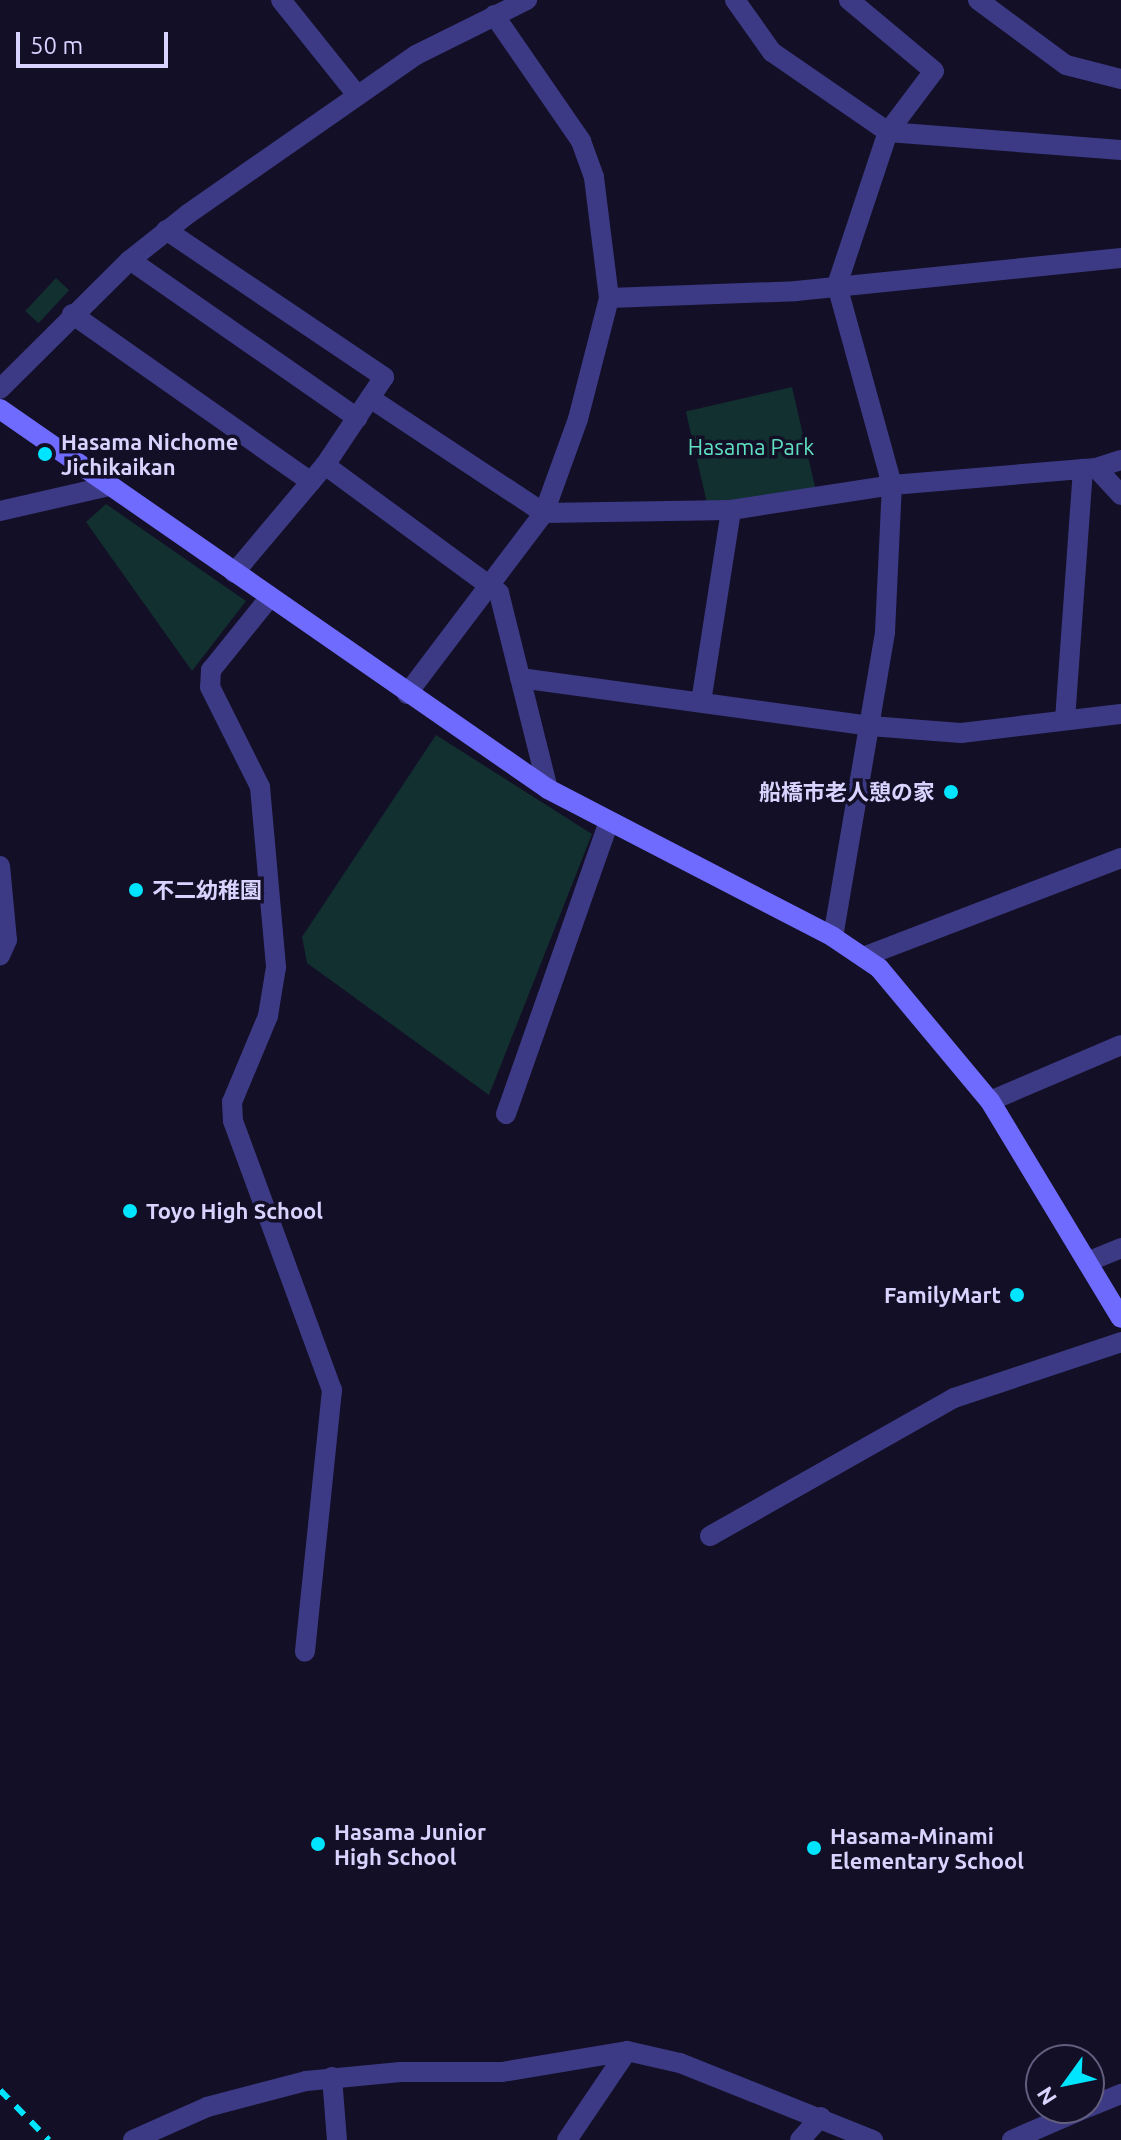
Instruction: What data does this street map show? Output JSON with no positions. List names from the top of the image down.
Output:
{
  "parks": ["Hasama Park"],
  "places": [
    "Hasama Nichome Jichikaikan",
    "船橋市老人憩の家",
    "不二幼稚園",
    "Toyo High School",
    "FamilyMart",
    "Hasama Junior High School",
    "Hasama-Minami Elementary School"
  ],
  "scale_bar": "50 m",
  "north": "bottom left"
}
